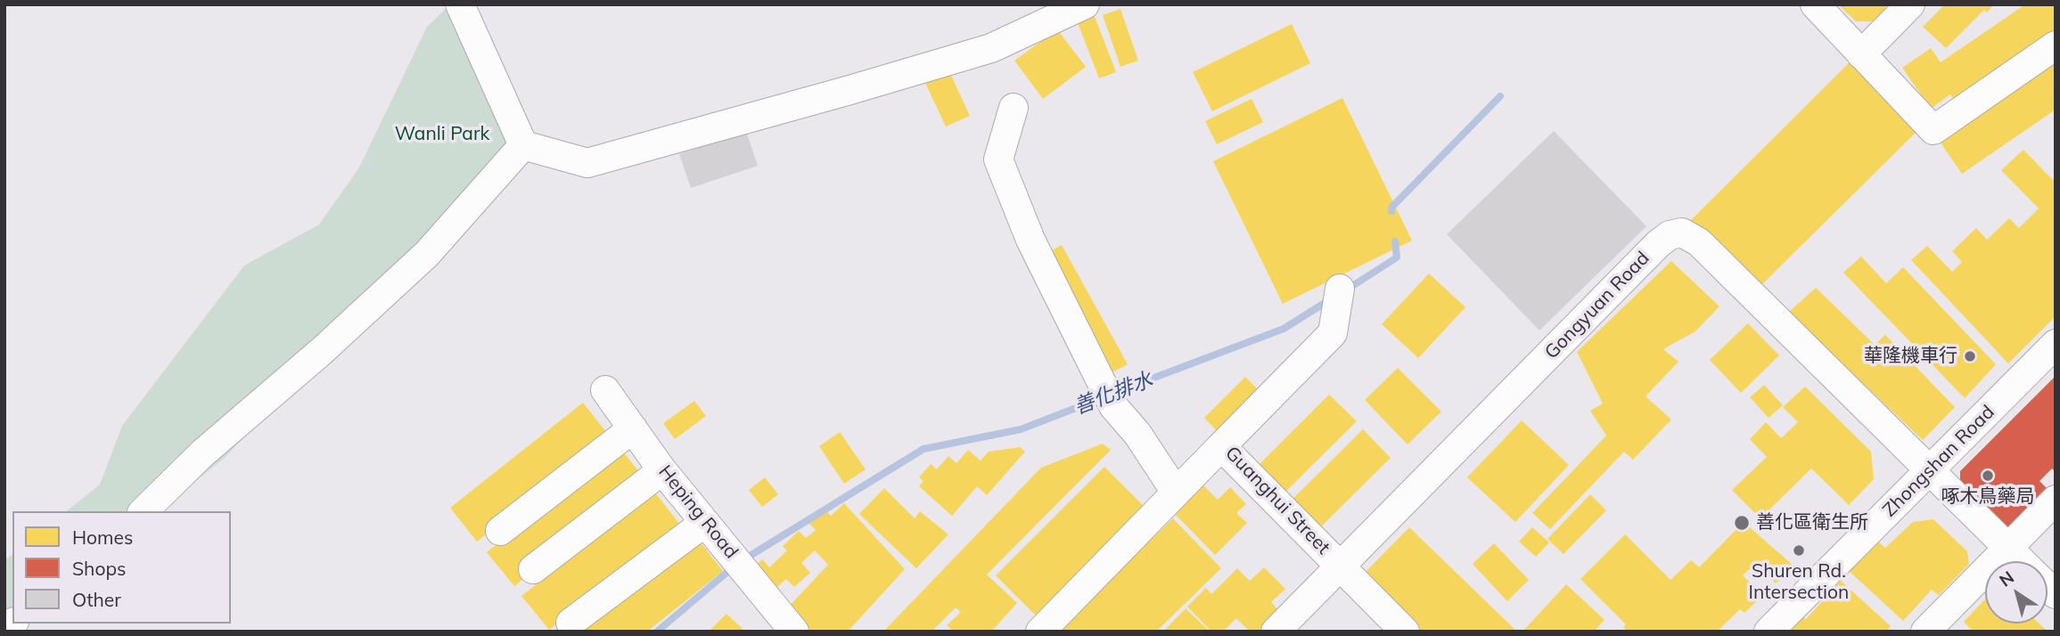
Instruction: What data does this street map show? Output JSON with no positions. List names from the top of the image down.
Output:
{
  "streets": {
    "street": [
      "Gongyuan Road",
      "Zhongshan Road",
      "Guanghui Street",
      "Heping Road"
    ]
  },
  "crossings": [
    ["Gongyuan Road", "Zhongshan Road"],
    ["Gongyuan Road", "Guanghui Street"]
  ],
  "water": ["善化排水"],
  "parks": ["Wanli Park"],
  "places": [
    "華隆機車行",
    "啄木鳥藥局",
    "善化區衛生所",
    "Shuren Rd. Intersection"
  ],
  "legend": ["Homes", "Shops", "Other"],
  "north": "top left"
}
